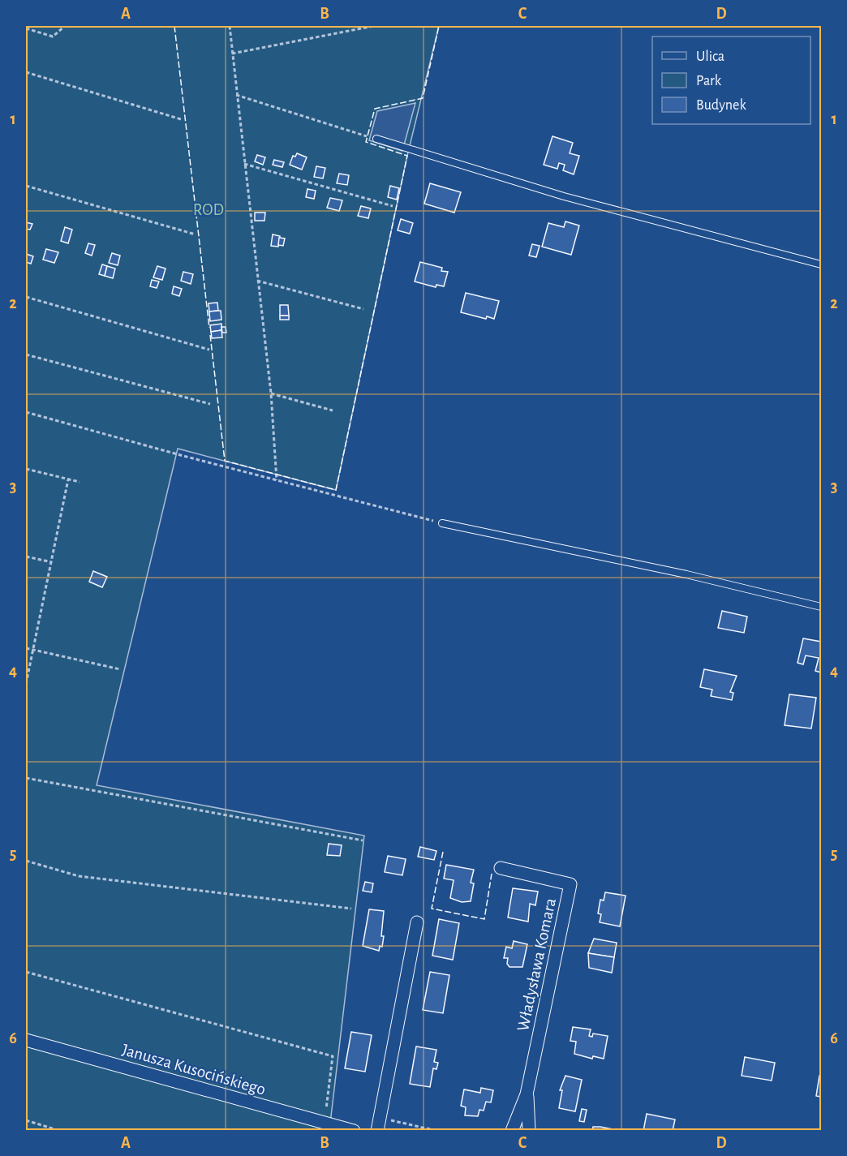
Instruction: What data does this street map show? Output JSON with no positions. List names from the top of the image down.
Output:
{
  "streets": {
    "street": ["Władysława Komara", "Janusza Kusocińskiego"]
  },
  "parks": ["ROD"],
  "legend": ["Ulica", "Park", "Budynek"],
  "grid": {
    "columns": [
      "A",
      "B",
      "C",
      "D"
    ],
    "rows": [
      "1",
      "2",
      "3",
      "4",
      "5",
      "6"
    ]
  }
}
